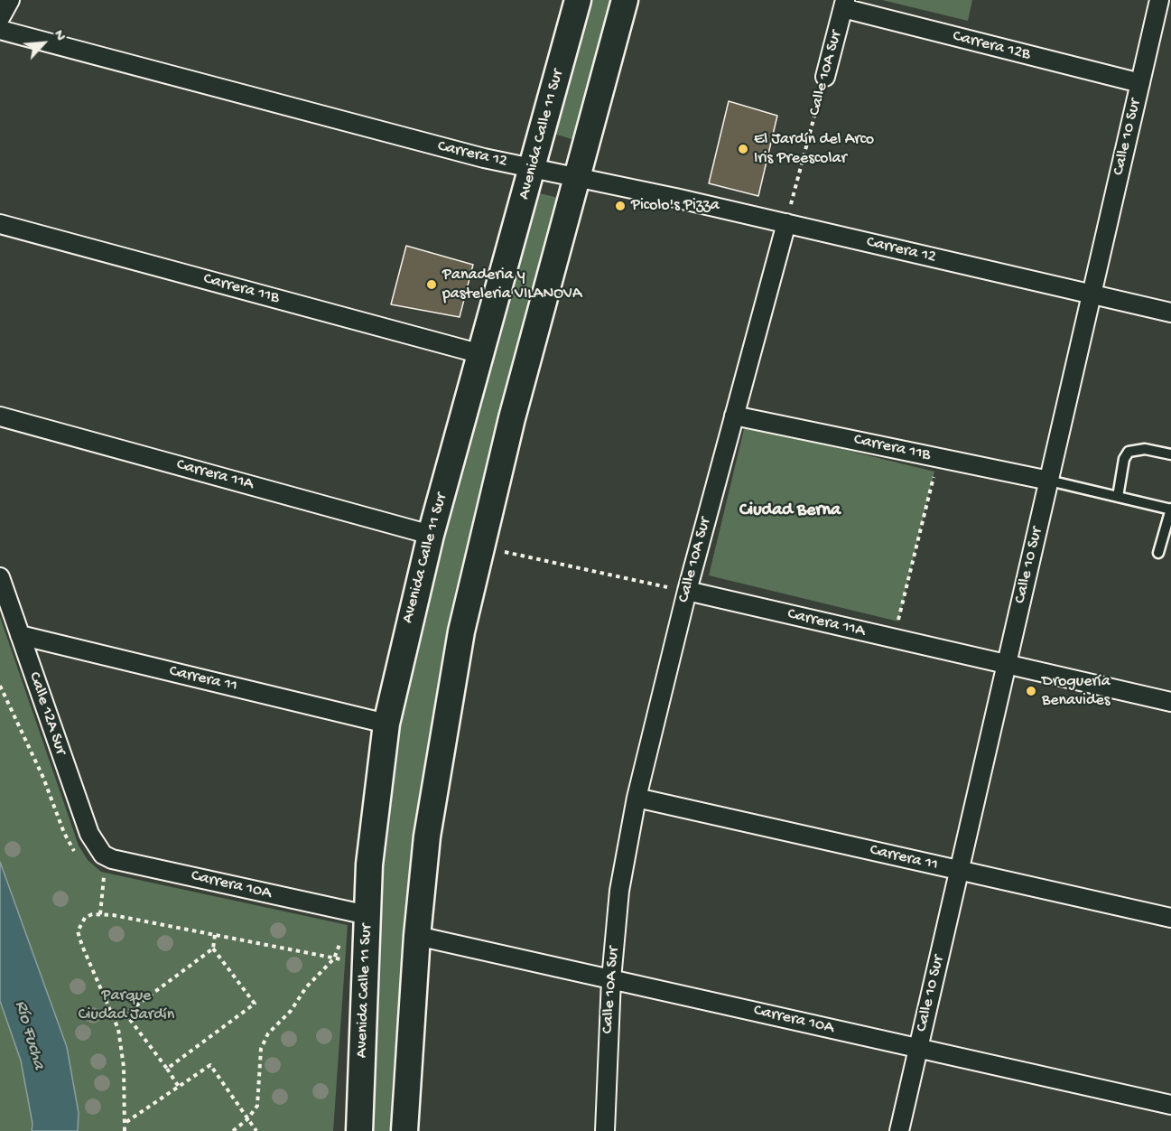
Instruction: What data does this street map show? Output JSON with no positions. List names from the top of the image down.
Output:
{
  "streets": {
    "main road": ["Avenida Calle 11 Sur"],
    "street": [
      "Carrera 12B",
      "Calle 10A Sur",
      "Calle 10 Sur",
      "Carrera 12",
      "Carrera 11B",
      "Carrera 11A",
      "Carrera 11",
      "Calle 12A Sur",
      "Carrera 10A"
    ]
  },
  "crossings": [
    ["Carrera 12B", "Calle 10A Sur"],
    ["Carrera 12B", "Calle 10 Sur"],
    ["Calle 10A Sur", "Carrera 12"],
    ["Calle 10A Sur", "Carrera 11B"],
    ["Calle 10A Sur", "Carrera 11A"],
    ["Calle 10A Sur", "Carrera 11"],
    ["Calle 10A Sur", "Carrera 10A"],
    ["Avenida Calle 11 Sur", "Carrera 12"],
    ["Avenida Calle 11 Sur", "Carrera 11B"],
    ["Avenida Calle 11 Sur", "Carrera 11A"],
    ["Avenida Calle 11 Sur", "Carrera 11"],
    ["Avenida Calle 11 Sur", "Carrera 10A"],
    ["Calle 10 Sur", "Carrera 12"],
    ["Calle 10 Sur", "Carrera 11B"],
    ["Calle 10 Sur", "Carrera 11A"],
    ["Calle 10 Sur", "Carrera 11"],
    ["Calle 10 Sur", "Carrera 10A"],
    ["Carrera 11", "Calle 12A Sur"],
    ["Calle 12A Sur", "Carrera 10A"]
  ],
  "districts": ["Ciudad Berna"],
  "water": ["Río Fucha"],
  "parks": ["Parque Ciudad Jardín"],
  "places": [
    "El Jardín del Arco Iris Preescolar",
    "Picolo's Pizza",
    "Panaderia y pasteleria VILANOVA",
    "Droguería Benavides"
  ],
  "north": "top right"
}
